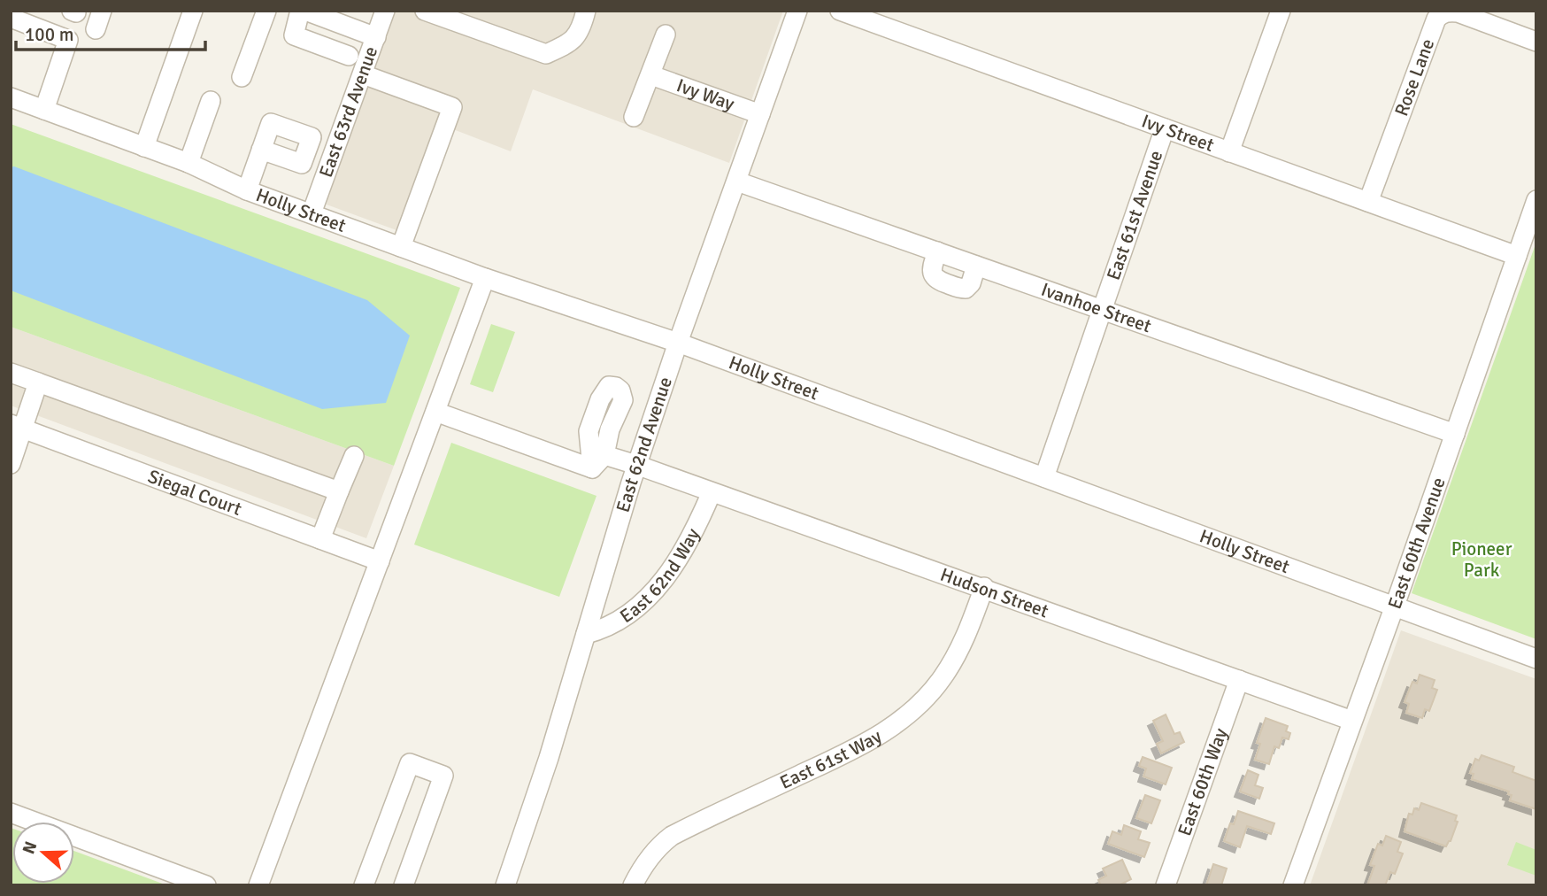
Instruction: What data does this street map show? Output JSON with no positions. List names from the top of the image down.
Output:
{
  "streets": {
    "street": [
      "Rose Lane",
      "Ivy Way",
      "East 63rd Avenue",
      "Ivy Street",
      "Holly Street",
      "East 61st Avenue",
      "Ivanhoe Street",
      "East 62nd Avenue",
      "Siegal Court",
      "East 60th Avenue",
      "East 62nd Way",
      "Hudson Street",
      "East 61st Way",
      "East 60th Way"
    ]
  },
  "crossings": [
    ["Rose Lane", "Ivy Street"],
    ["Ivy Way", "East 62nd Avenue"],
    ["East 63rd Avenue", "Holly Street"],
    ["Ivy Street", "East 61st Avenue"],
    ["Ivy Street", "East 60th Avenue"],
    ["Holly Street", "East 61st Avenue"],
    ["Holly Street", "East 62nd Avenue"],
    ["Holly Street", "East 60th Avenue"],
    ["East 61st Avenue", "Ivanhoe Street"],
    ["Ivanhoe Street", "East 62nd Avenue"],
    ["Ivanhoe Street", "East 60th Avenue"],
    ["East 62nd Avenue", "East 62nd Way"],
    ["East 62nd Avenue", "Hudson Street"],
    ["East 60th Avenue", "Hudson Street"],
    ["East 62nd Way", "Hudson Street"],
    ["Hudson Street", "East 61st Way"],
    ["Hudson Street", "East 60th Way"]
  ],
  "parks": ["Pioneer Park"],
  "scale_bar": "100 m",
  "north": "left"
}
